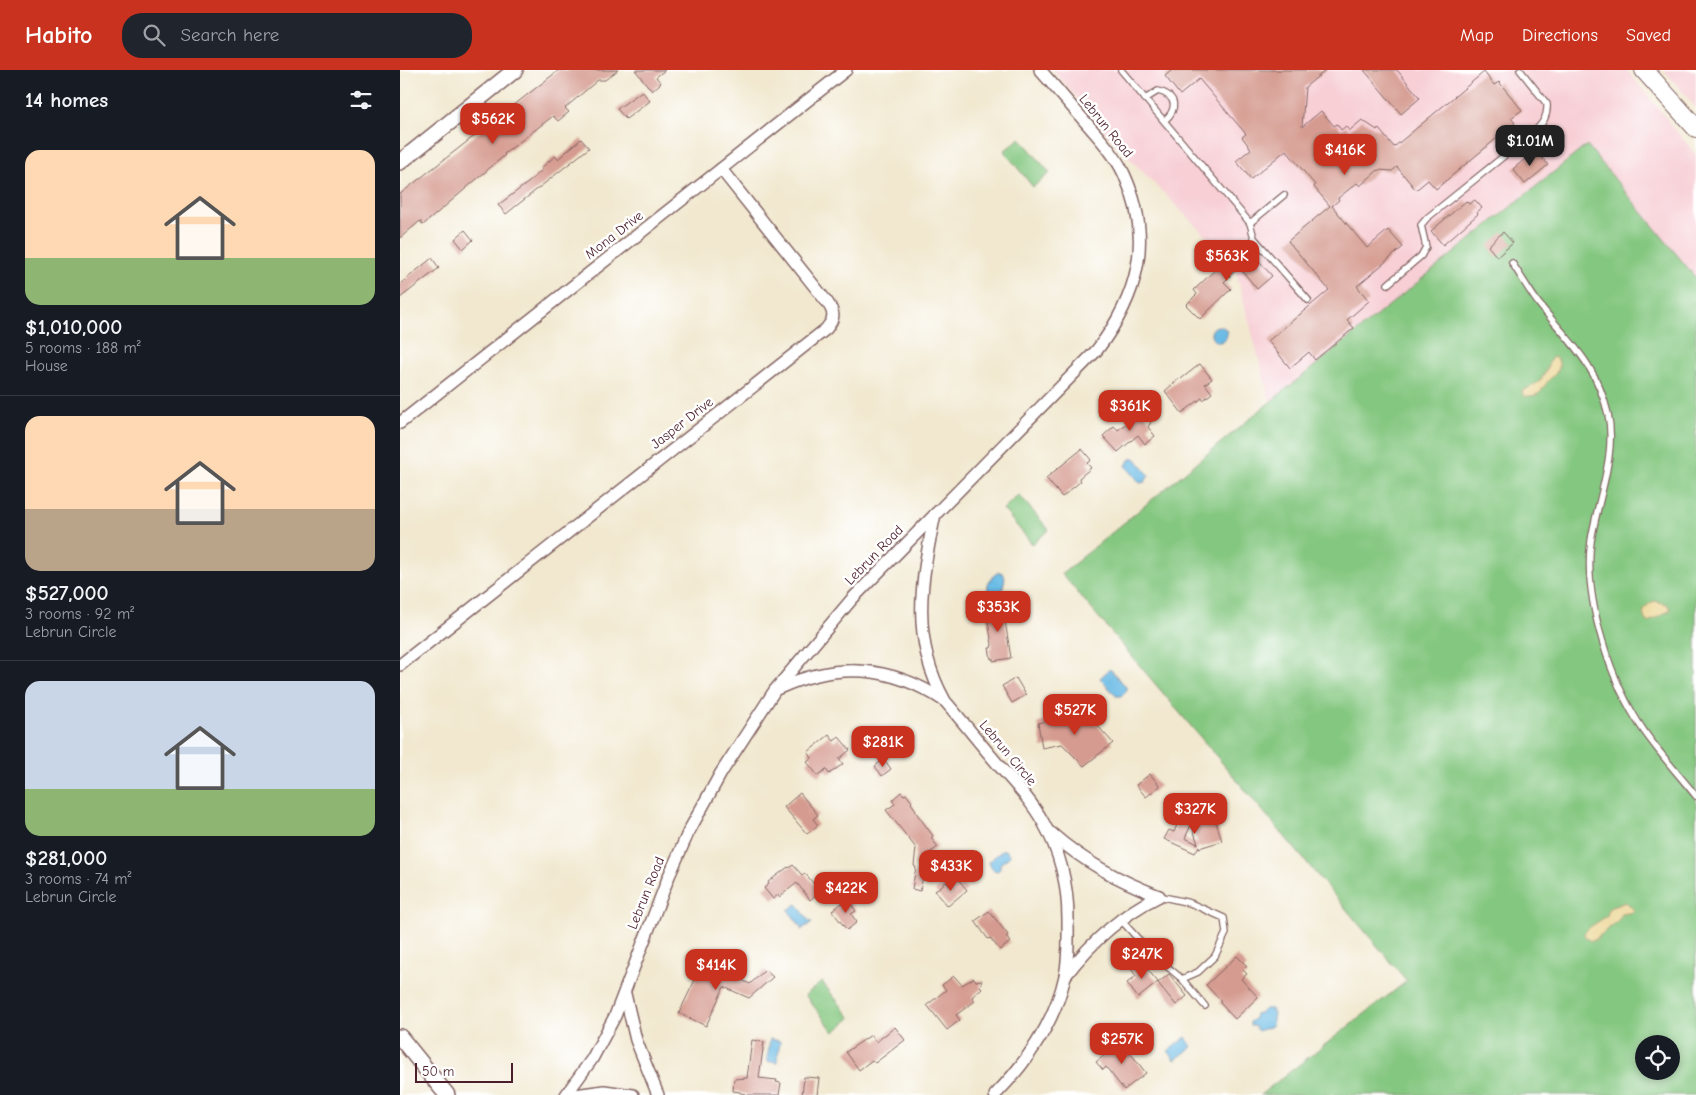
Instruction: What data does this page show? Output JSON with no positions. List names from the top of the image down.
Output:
{
  "streets": {
    "street": [
      "Lebrun Road",
      "Mona Drive",
      "Jasper Drive",
      "Lebrun Circle"
    ]
  },
  "crossings": [
    ["Lebrun Road", "Lebrun Circle"],
    ["Mona Drive", "Jasper Drive"]
  ],
  "scale_bar": "50 m",
  "page": {
    "header": "Habito",
    "search": "Search here",
    "nav": ["Map", "Directions", "Saved"],
    "heading": "14 homes",
    "price": [
      "$562K",
      "$1.01M",
      "$416K",
      "$563K",
      "$361K",
      "$353K",
      "$527K",
      "$281K",
      "$327K",
      "$433K",
      "$422K",
      "$247K",
      "$414K",
      "$257K"
    ],
    "list": [
      {
        "name": "$1,010,000",
        "note": "5 rooms · 188 m² · House"
      },
      {
        "name": "$527,000",
        "note": "3 rooms · 92 m² · Lebrun Circle"
      },
      {
        "name": "$281,000",
        "note": "3 rooms · 74 m² · Lebrun Circle"
      }
    ],
    "scale": "50 m"
  }
}
